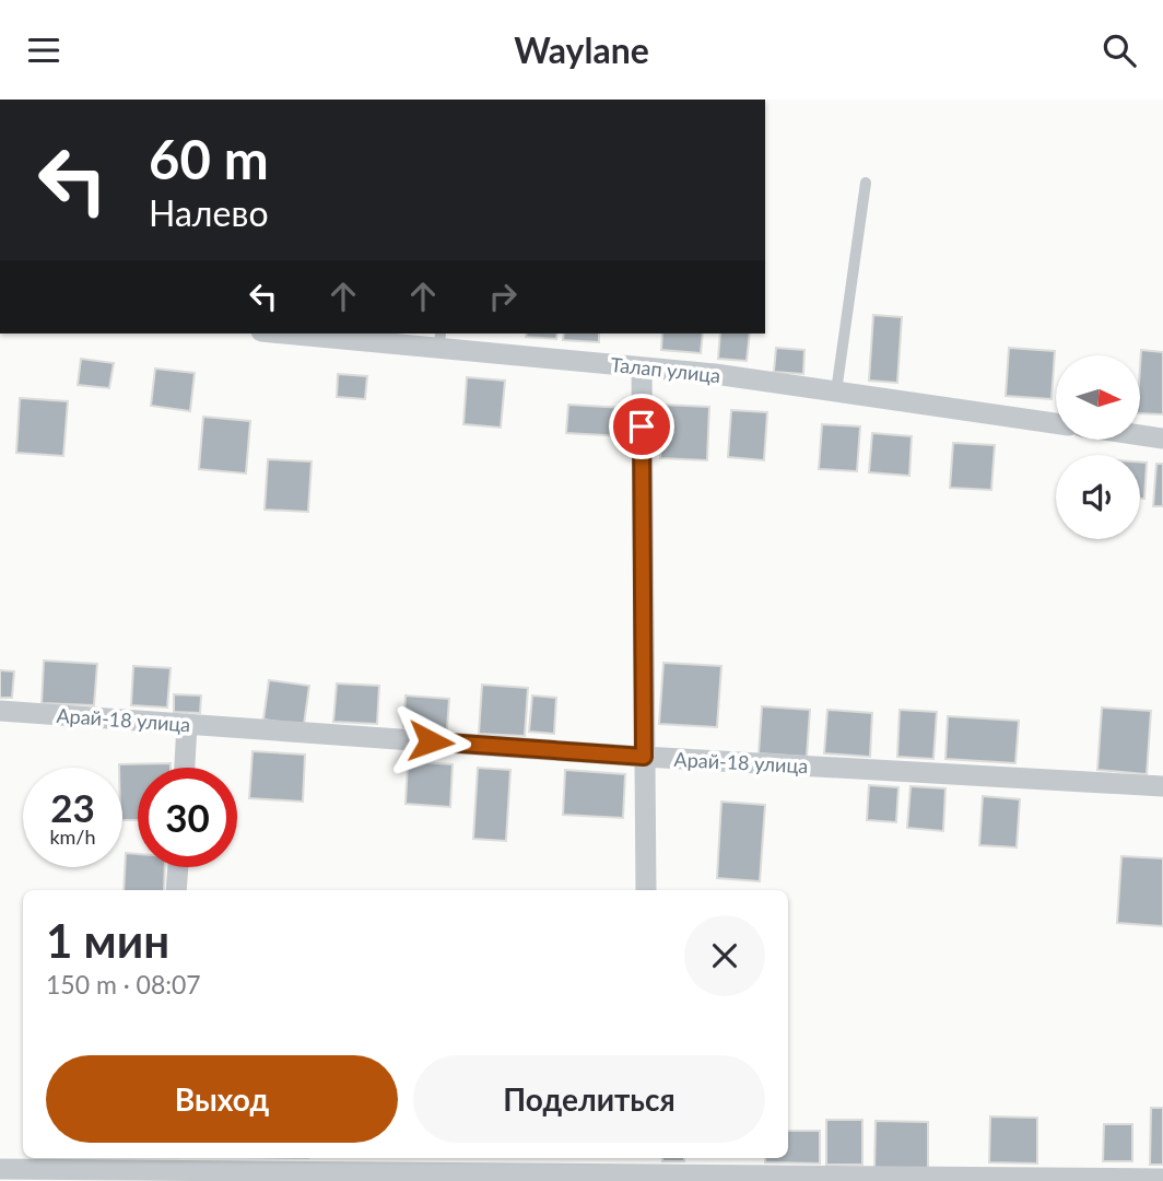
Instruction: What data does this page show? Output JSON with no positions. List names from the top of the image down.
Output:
{
  "streets": {
    "street": ["Талап улица", "Арай-18 улица"]
  },
  "north": "right",
  "page": {
    "header": "Waylane",
    "turn": ["60 m", "Налево"],
    "speed": "23 km/h",
    "limit": "30",
    "heading": ["1 мин", "150 m · 08:07"],
    "buttons": ["Выход", "Поделиться"]
  }
}
